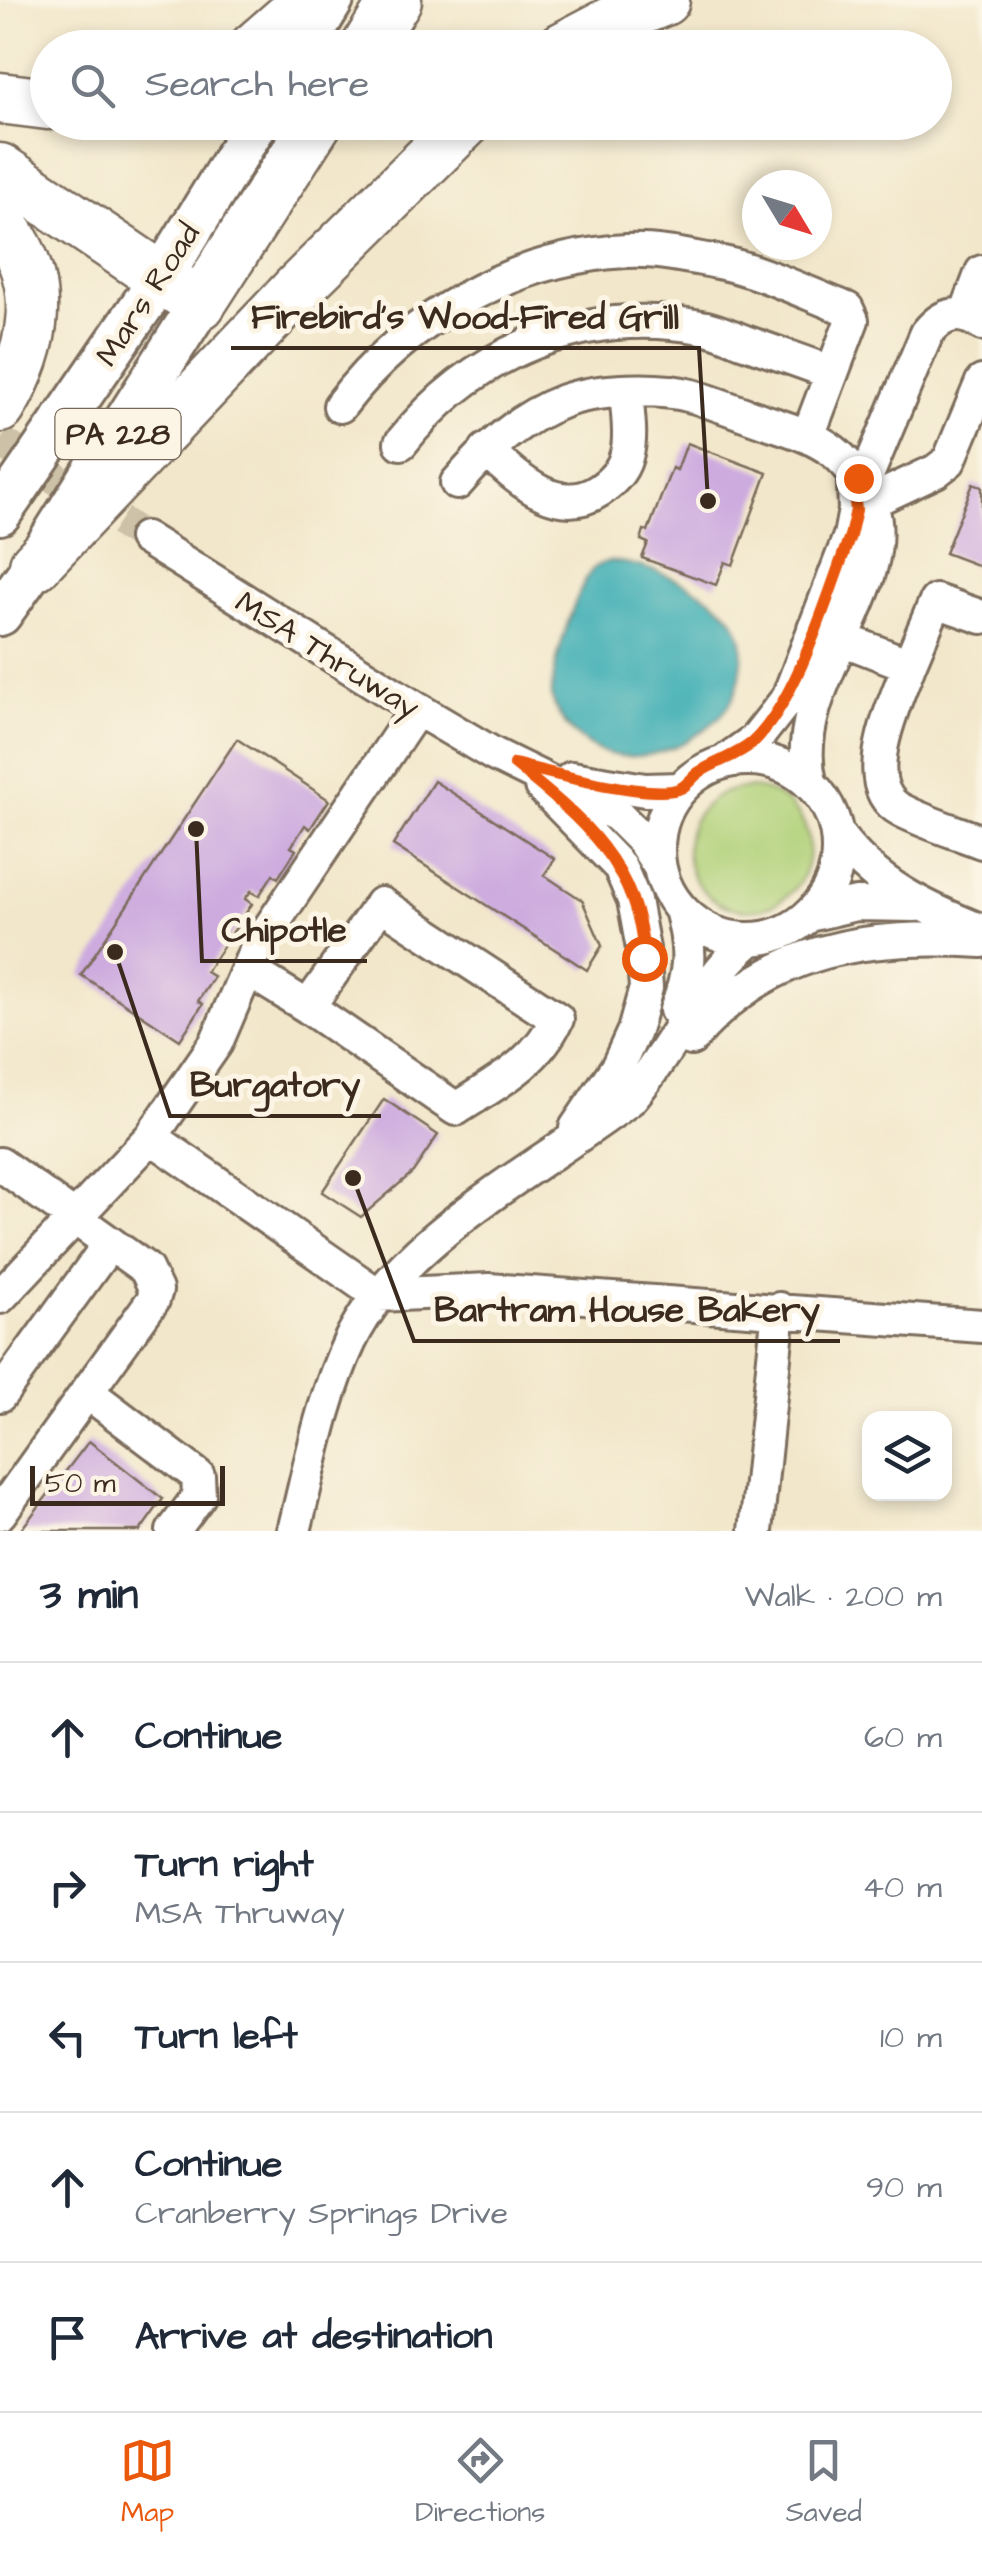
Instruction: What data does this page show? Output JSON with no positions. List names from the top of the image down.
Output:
{
  "streets": {
    "highway": ["Mars Road", "PA 228"],
    "street": ["MSA Thruway"]
  },
  "places": [
    "Firebird's Wood-Fired Grill",
    "Chipotle",
    "Burgatory",
    "Bartram House Bakery"
  ],
  "scale_bar": "50 m",
  "north": "bottom right",
  "page": {
    "search": "Search here",
    "scale": "50 m",
    "heading": ["3 min", "Walk · 200 m"],
    "list": [
      ["Continue", "60 m"],
      ["Turn right", "MSA Thruway", "40 m"],
      ["Turn left", "10 m"],
      ["Continue", "Cranberry Springs Drive", "90 m"],
      "Arrive at destination"
    ],
    "nav": ["Map", "Directions", "Saved"]
  }
}
